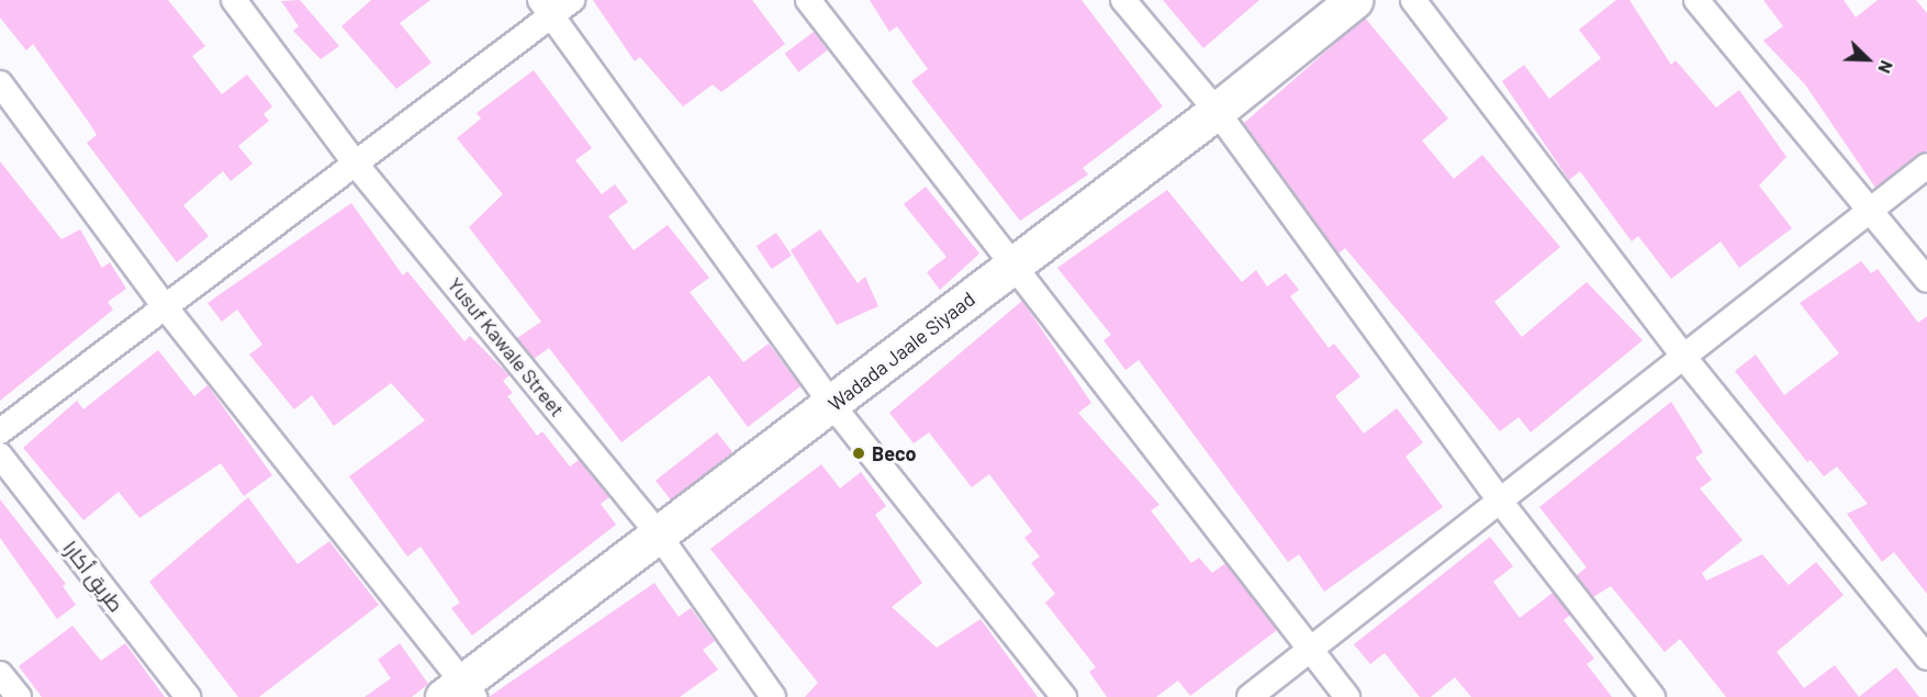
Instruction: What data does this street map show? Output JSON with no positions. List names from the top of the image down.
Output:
{
  "streets": {
    "main road": ["Wadada Jaale Siyaad"],
    "street": ["Yusuf Kawale Street", "طريق أكارا"]
  },
  "crossings": [
    ["Yusuf Kawale Street", "Wadada Jaale Siyaad"]
  ],
  "places": ["Beco"],
  "north": "bottom right"
}
